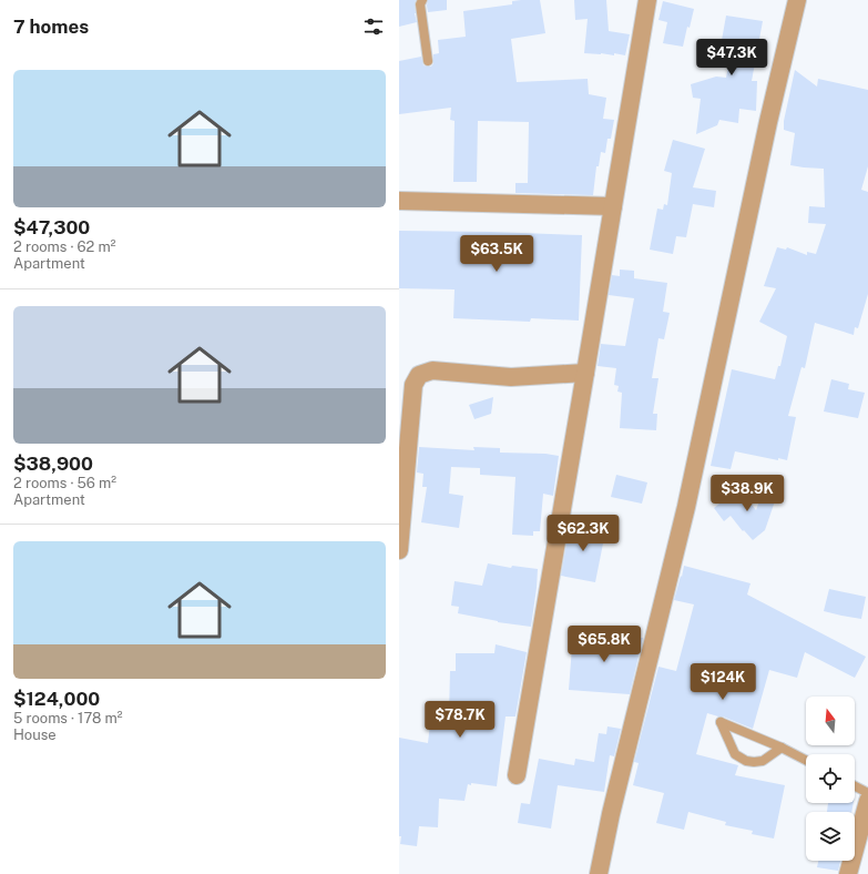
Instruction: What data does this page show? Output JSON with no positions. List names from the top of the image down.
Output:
{
  "north": "top",
  "page": {
    "heading": "7 homes",
    "price": [
      "$47.3K",
      "$63.5K",
      "$38.9K",
      "$62.3K",
      "$65.8K",
      "$124K",
      "$78.7K"
    ],
    "list": [
      {
        "name": "$47,300",
        "note": "2 rooms · 62 m² · Apartment"
      },
      {
        "name": "$38,900",
        "note": "2 rooms · 56 m² · Apartment"
      },
      {
        "name": "$124,000",
        "note": "5 rooms · 178 m² · House"
      }
    ]
  }
}
